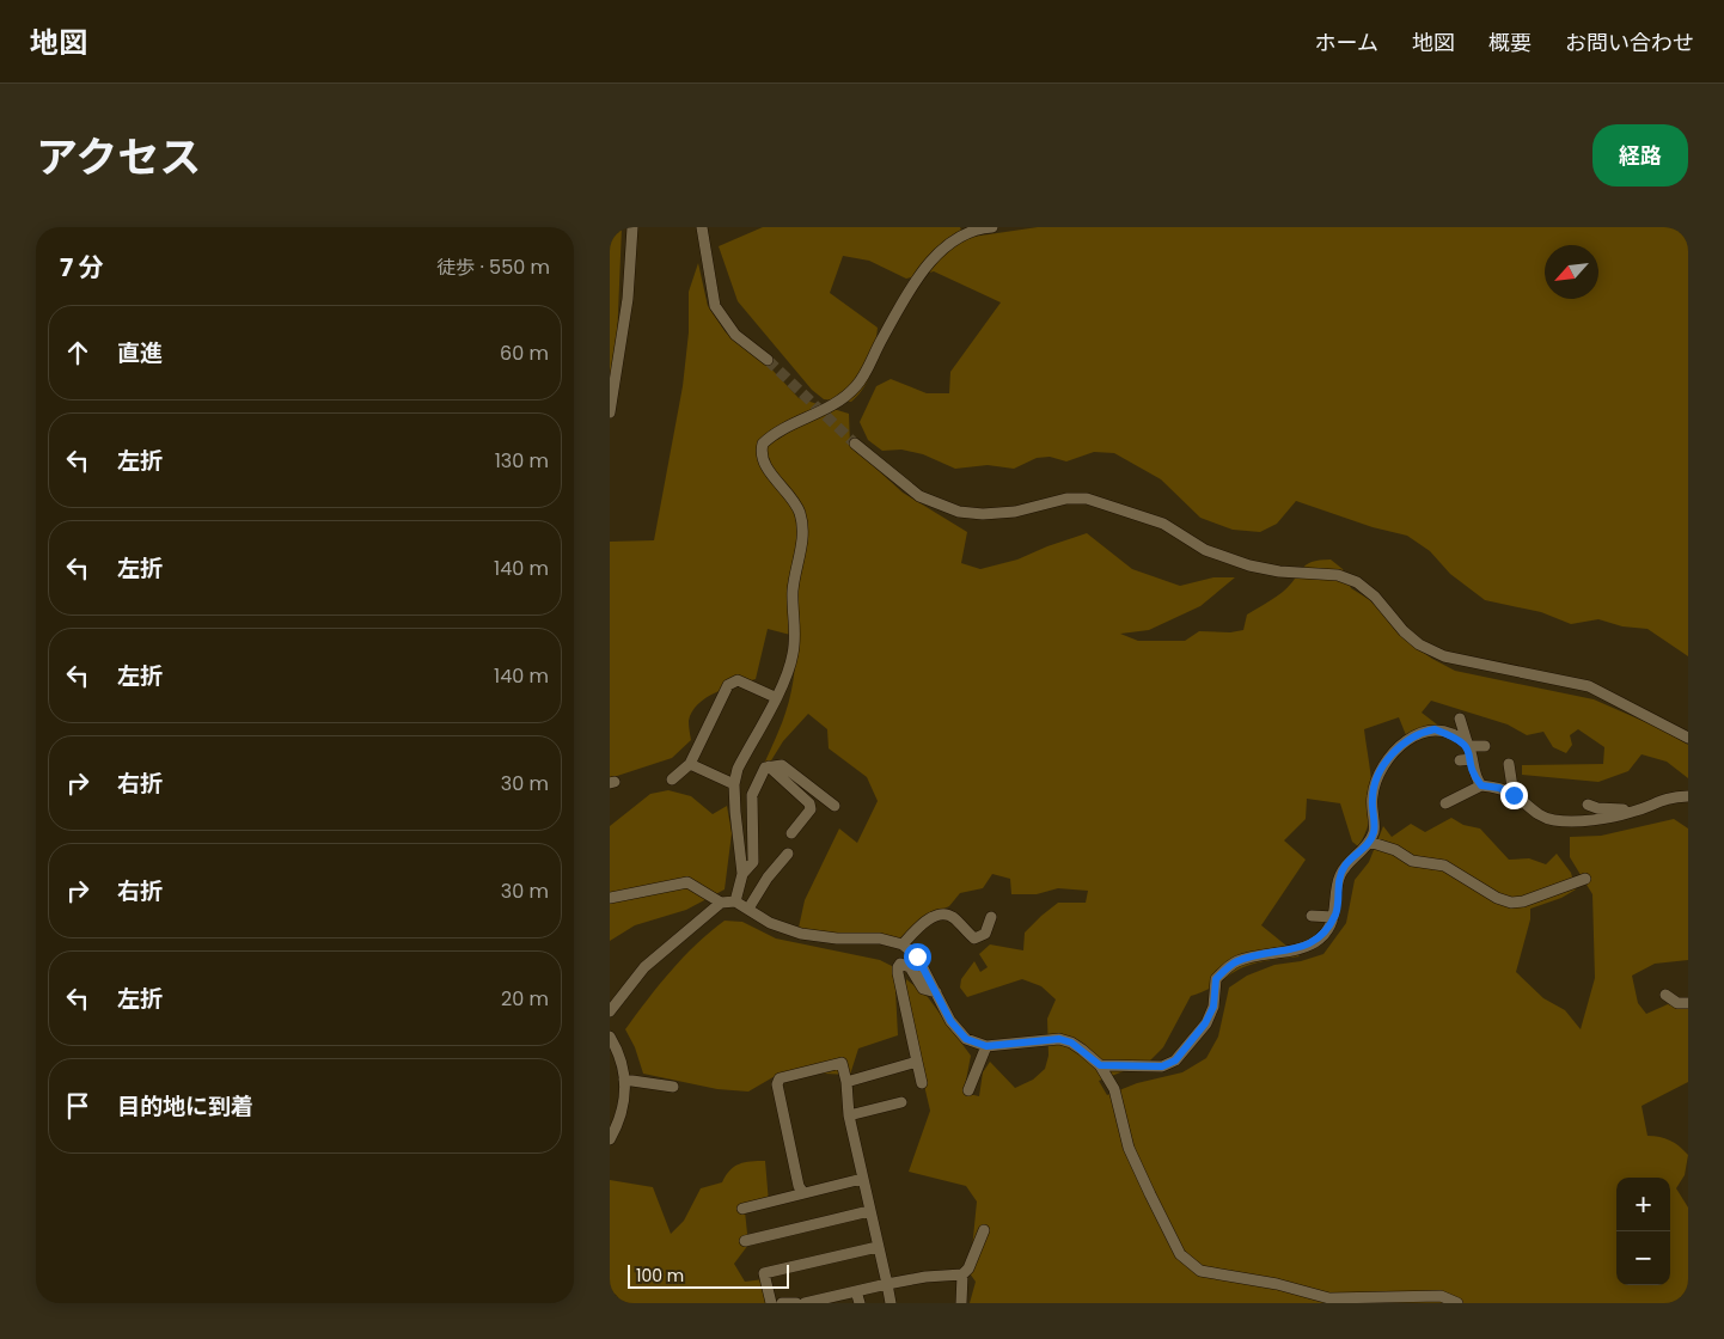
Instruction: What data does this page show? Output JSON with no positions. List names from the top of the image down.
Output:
{
  "scale_bar": "100 m",
  "north": "bottom left",
  "page": {
    "header": "地図",
    "nav": [
      "ホーム",
      "地図",
      "概要",
      "お問い合わせ"
    ],
    "title": "アクセス",
    "buttons": "経路",
    "heading": ["7 分", "徒歩 · 550 m"],
    "list": [
      ["直進", "60 m"],
      ["左折", "130 m"],
      ["左折", "140 m"],
      ["左折", "140 m"],
      ["右折", "30 m"],
      ["右折", "30 m"],
      ["左折", "20 m"],
      "目的地に到着"
    ],
    "map_buttons": ["+", "−"],
    "scale": "100 m"
  }
}
